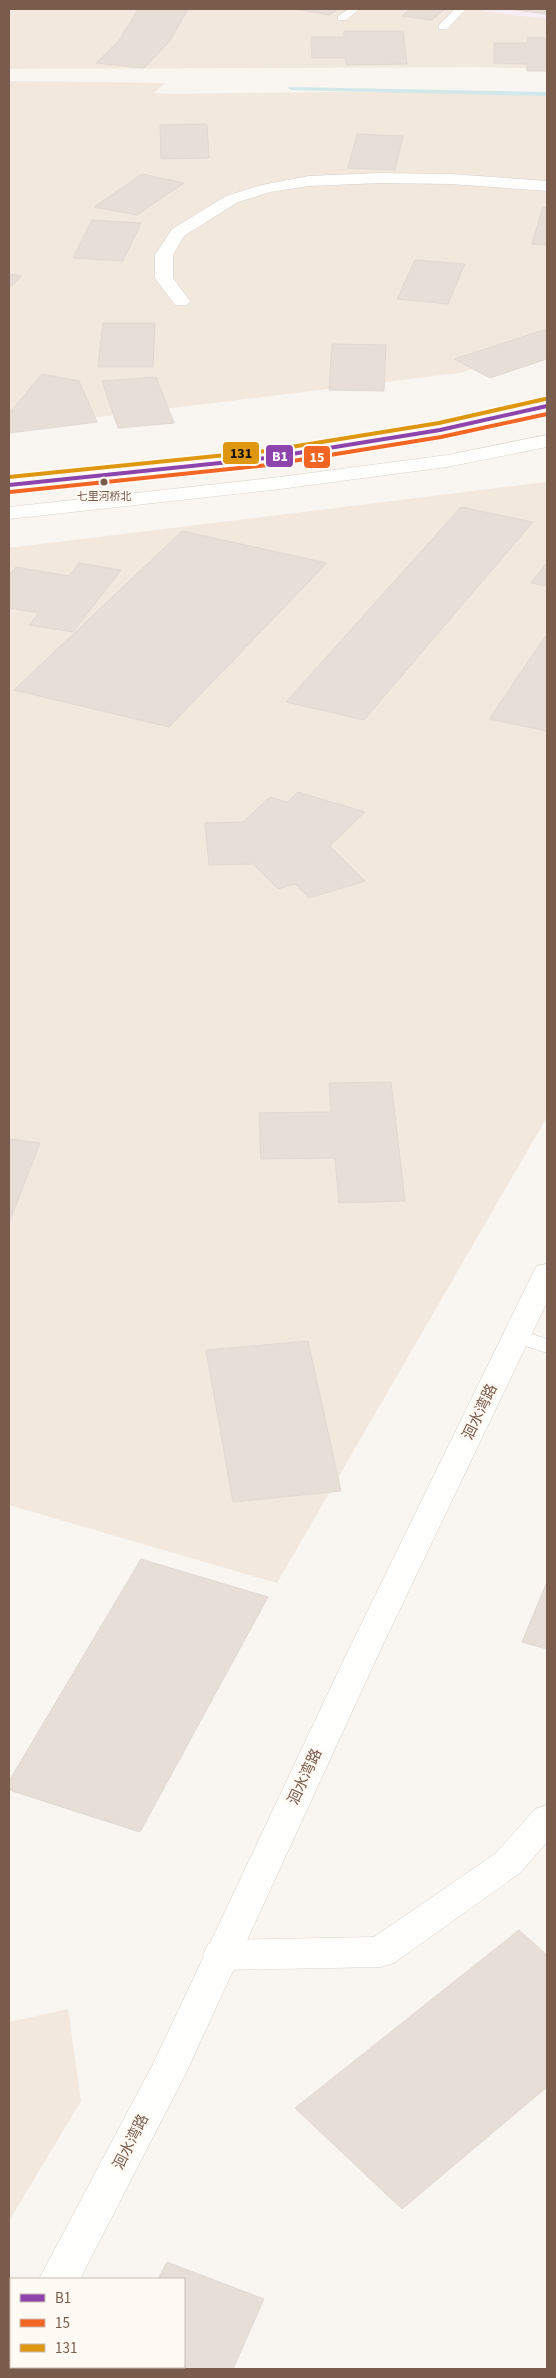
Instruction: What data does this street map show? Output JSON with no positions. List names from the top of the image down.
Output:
{
  "streets": {
    "street": ["洄水湾路"]
  },
  "places": ["七里河桥北"],
  "lines": ["transit line 131", "transit line B1", "transit line 15"],
  "legend": ["B1", "15", "131"]
}
